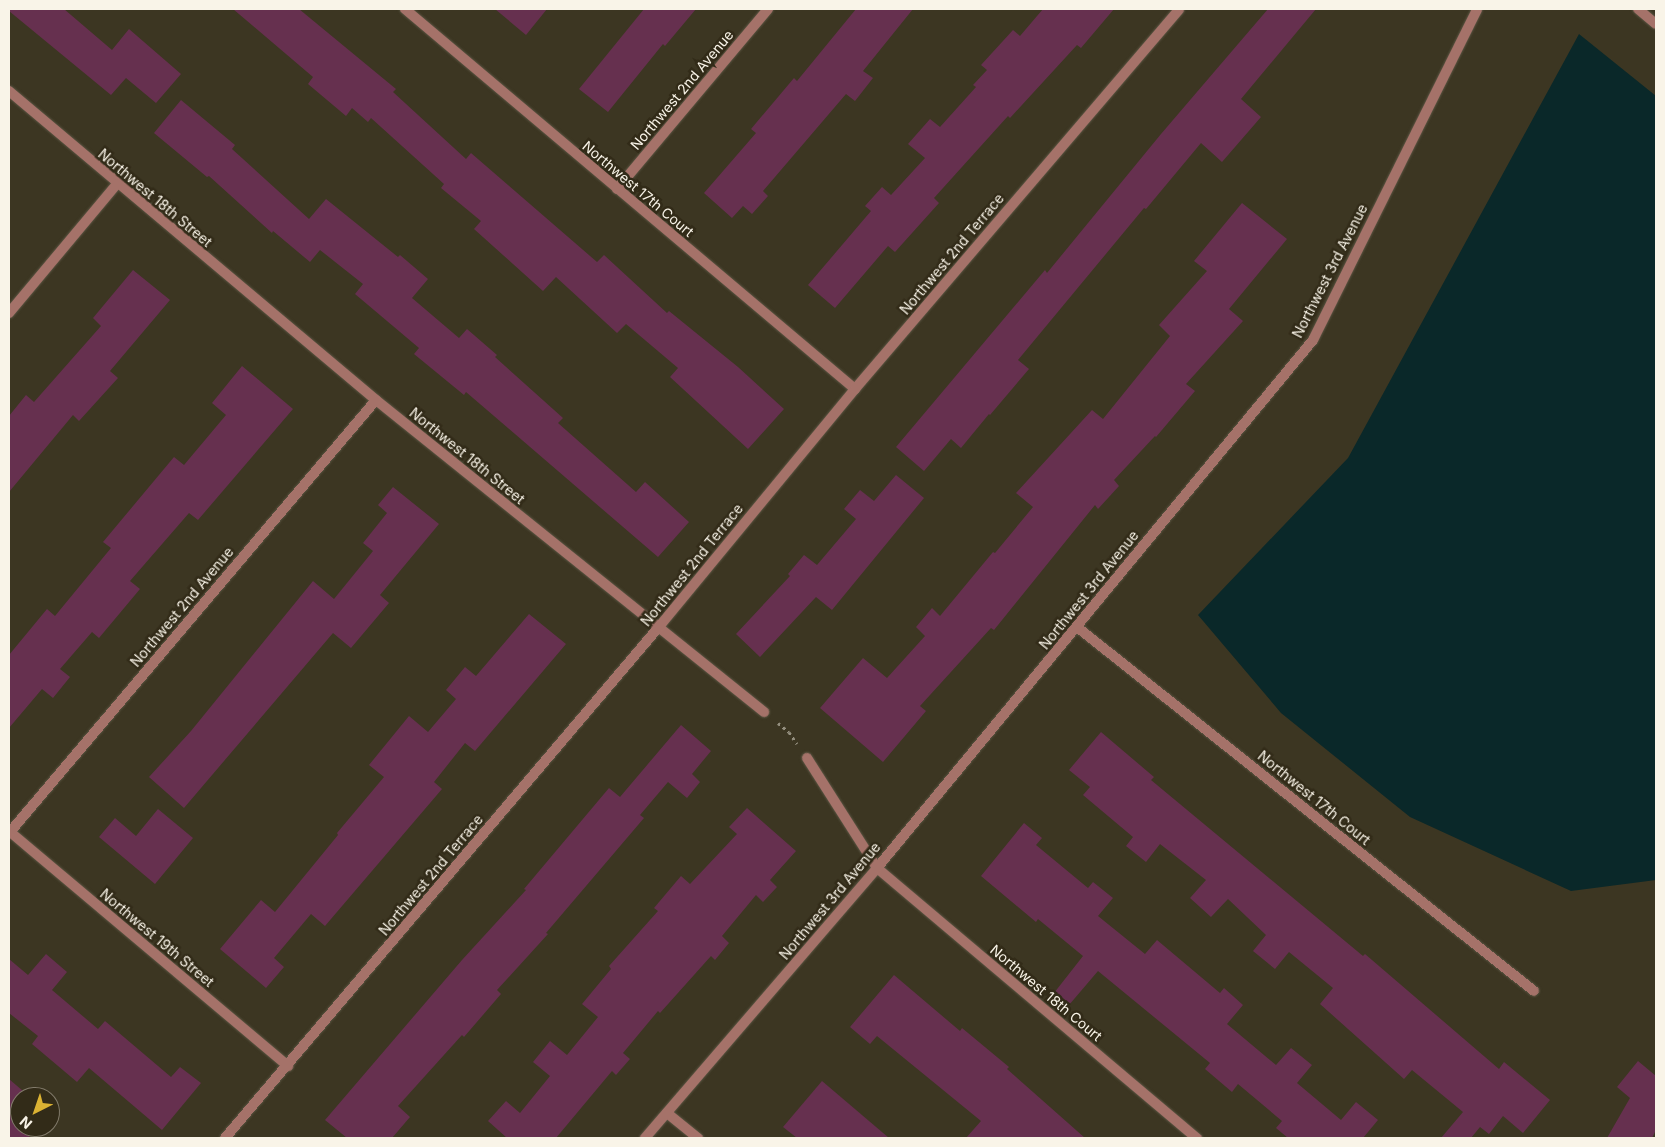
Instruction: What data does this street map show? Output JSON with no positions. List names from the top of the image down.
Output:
{
  "streets": {
    "street": [
      "Northwest 2nd Avenue",
      "Northwest 17th Court",
      "Northwest 18th Street",
      "Northwest 2nd Terrace",
      "Northwest 3rd Avenue",
      "Northwest 19th Street",
      "Northwest 18th Court"
    ]
  },
  "crossings": [
    ["Northwest 2nd Avenue", "Northwest 17th Court"],
    ["Northwest 2nd Avenue", "Northwest 18th Street"],
    ["Northwest 2nd Avenue", "Northwest 19th Street"],
    ["Northwest 17th Court", "Northwest 2nd Terrace"],
    ["Northwest 17th Court", "Northwest 3rd Avenue"],
    ["Northwest 18th Street", "Northwest 2nd Terrace"],
    ["Northwest 2nd Terrace", "Northwest 19th Street"],
    ["Northwest 3rd Avenue", "Northwest 18th Court"]
  ],
  "north": "bottom left"
}
